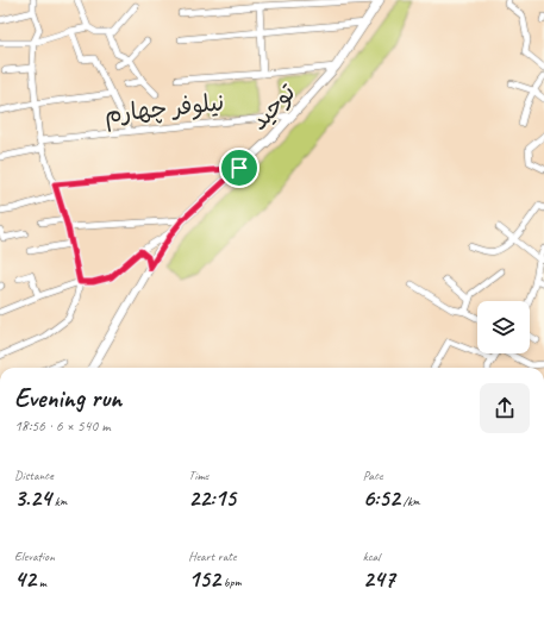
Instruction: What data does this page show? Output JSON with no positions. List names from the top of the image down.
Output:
{
  "streets": {
    "main road": ["توحید"],
    "street": ["نیلوفر چهارم"]
  },
  "crossings": [
    ["توحید", "نیلوفر چهارم"]
  ],
  "page": {
    "heading": ["Evening run", "18:56 · 6 × 540 m"],
    "stats": [
      ["Distance", "3.24 km"],
      ["Time", "22:15"],
      ["Pace", "6:52 /km"],
      ["Elevation", "42 m"],
      ["Heart rate", "152 bpm"],
      ["kcal", "247"]
    ]
  }
}
